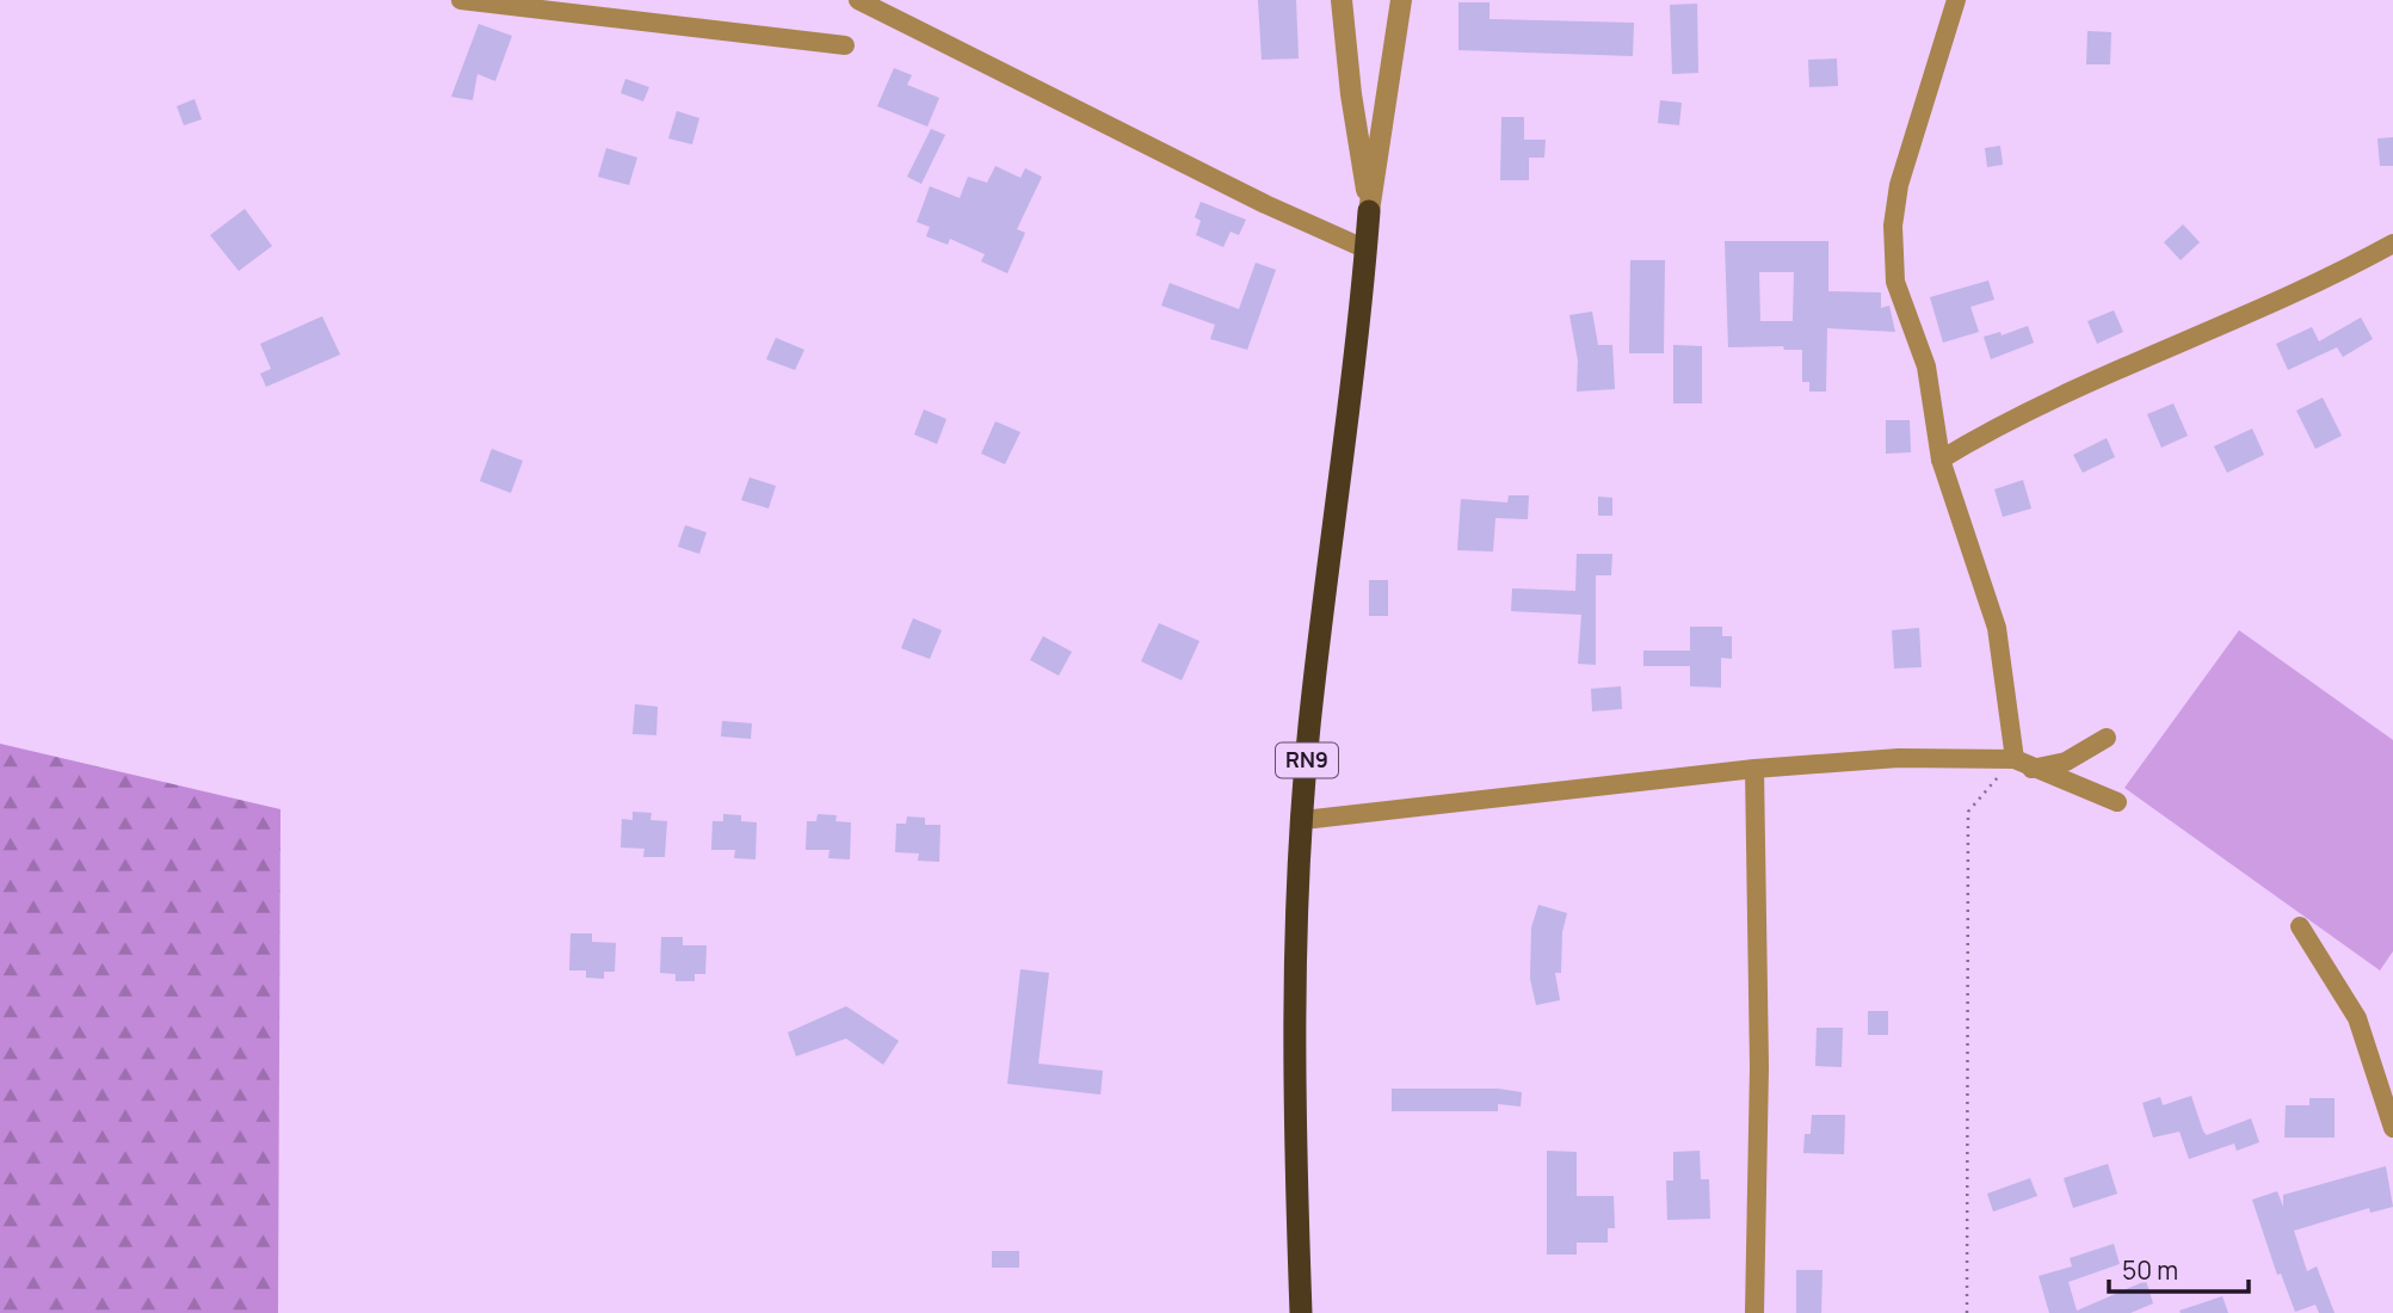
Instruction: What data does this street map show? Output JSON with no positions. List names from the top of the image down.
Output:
{
  "streets": {
    "highway": ["RN9"]
  },
  "scale_bar": "50 m"
}
